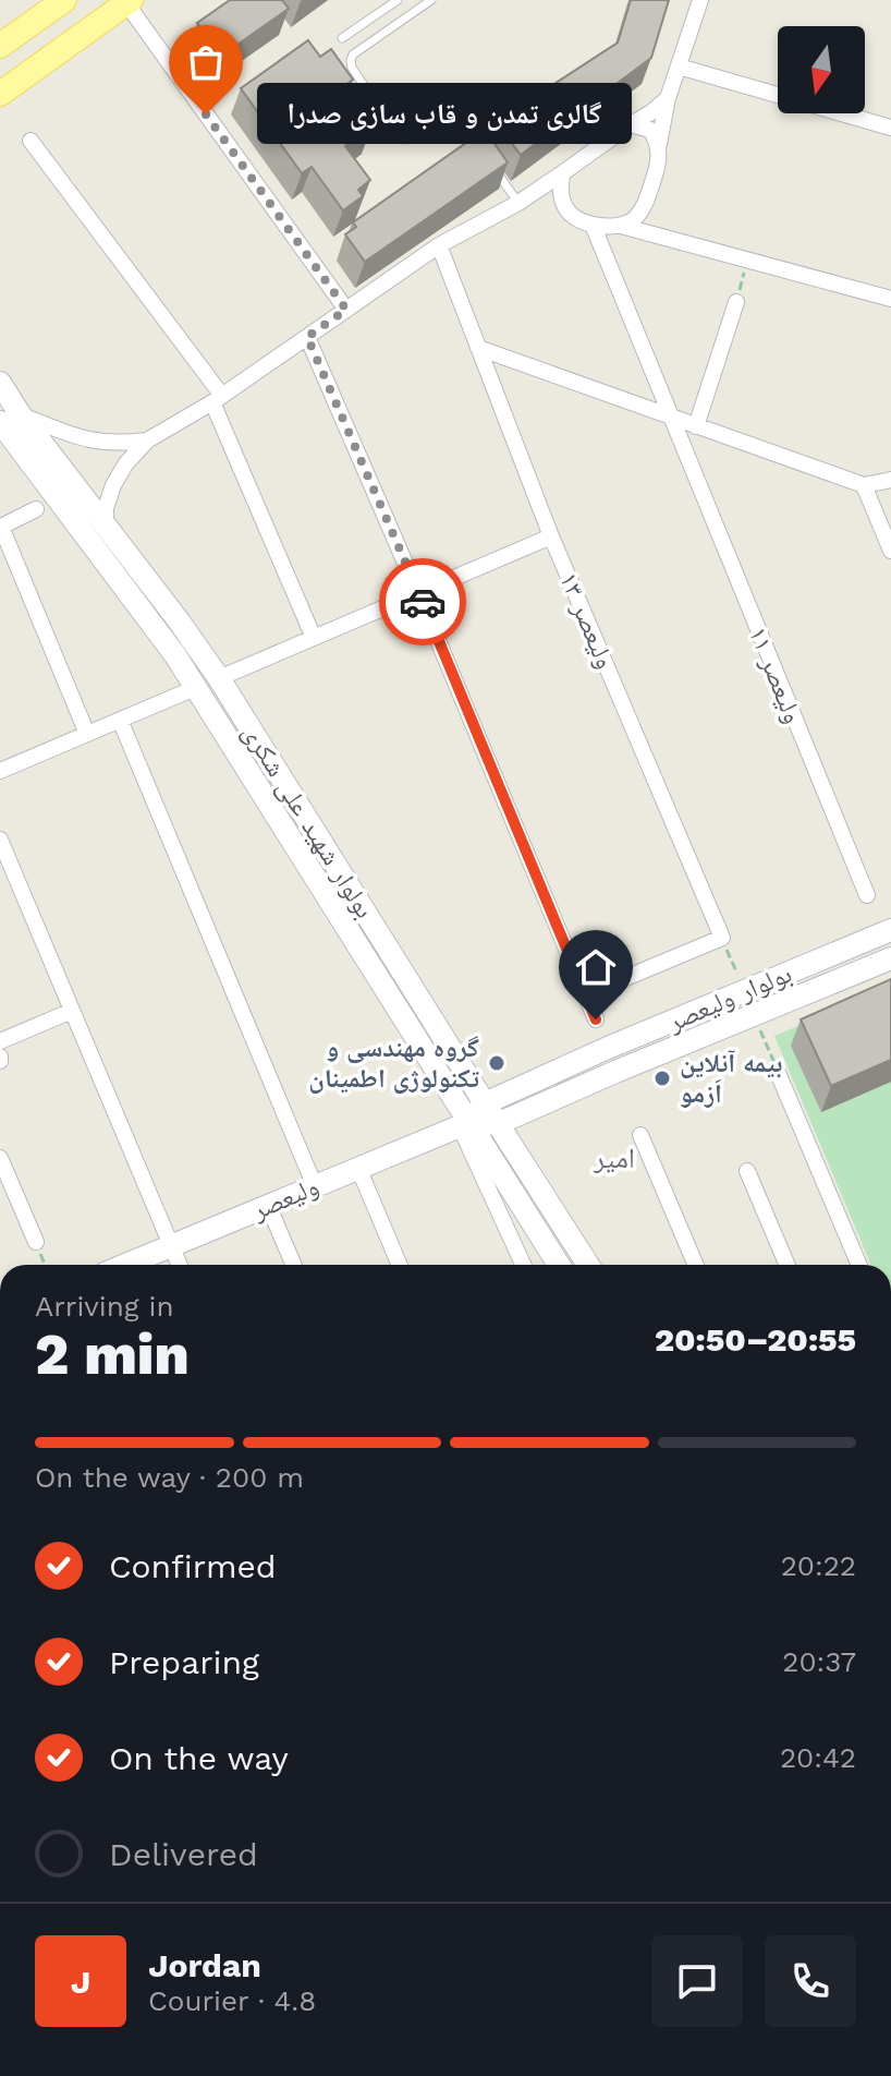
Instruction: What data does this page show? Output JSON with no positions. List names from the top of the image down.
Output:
{
  "streets": {
    "main road": ["بولوار شهید علی شکری", "بولوار ولیعصر", "ولیعصر"],
    "street": ["ولیعصر ۱۳", "ولیعصر ۱۱"]
  },
  "crossings": [
    ["بولوار شهید علی شکری", "بولوار ولیعصر"],
    ["بولوار شهید علی شکری", "ولیعصر"],
    ["بولوار ولیعصر", "ولیعصر"]
  ],
  "districts": ["امیر"],
  "places": ["گالری تمدن و قاب سازی صدرا", "گروه مهندسی و تکنولوژی اطمینان", "بیمه آنلاین اَزمو"],
  "north": "bottom",
  "page": {
    "bubble": "گالری تمدن و قاب سازی صدرا",
    "heading": ["2 min", "Arriving in", "20:50–20:55"],
    "panel": ["Jordan", "Courier · 4.8"],
    "bar": "On the way · 200 m",
    "list": [
      ["Confirmed", "20:22"],
      ["Preparing", "20:37"],
      ["On the way", "20:42"],
      "Delivered"
    ],
    "round": "J"
  }
}
